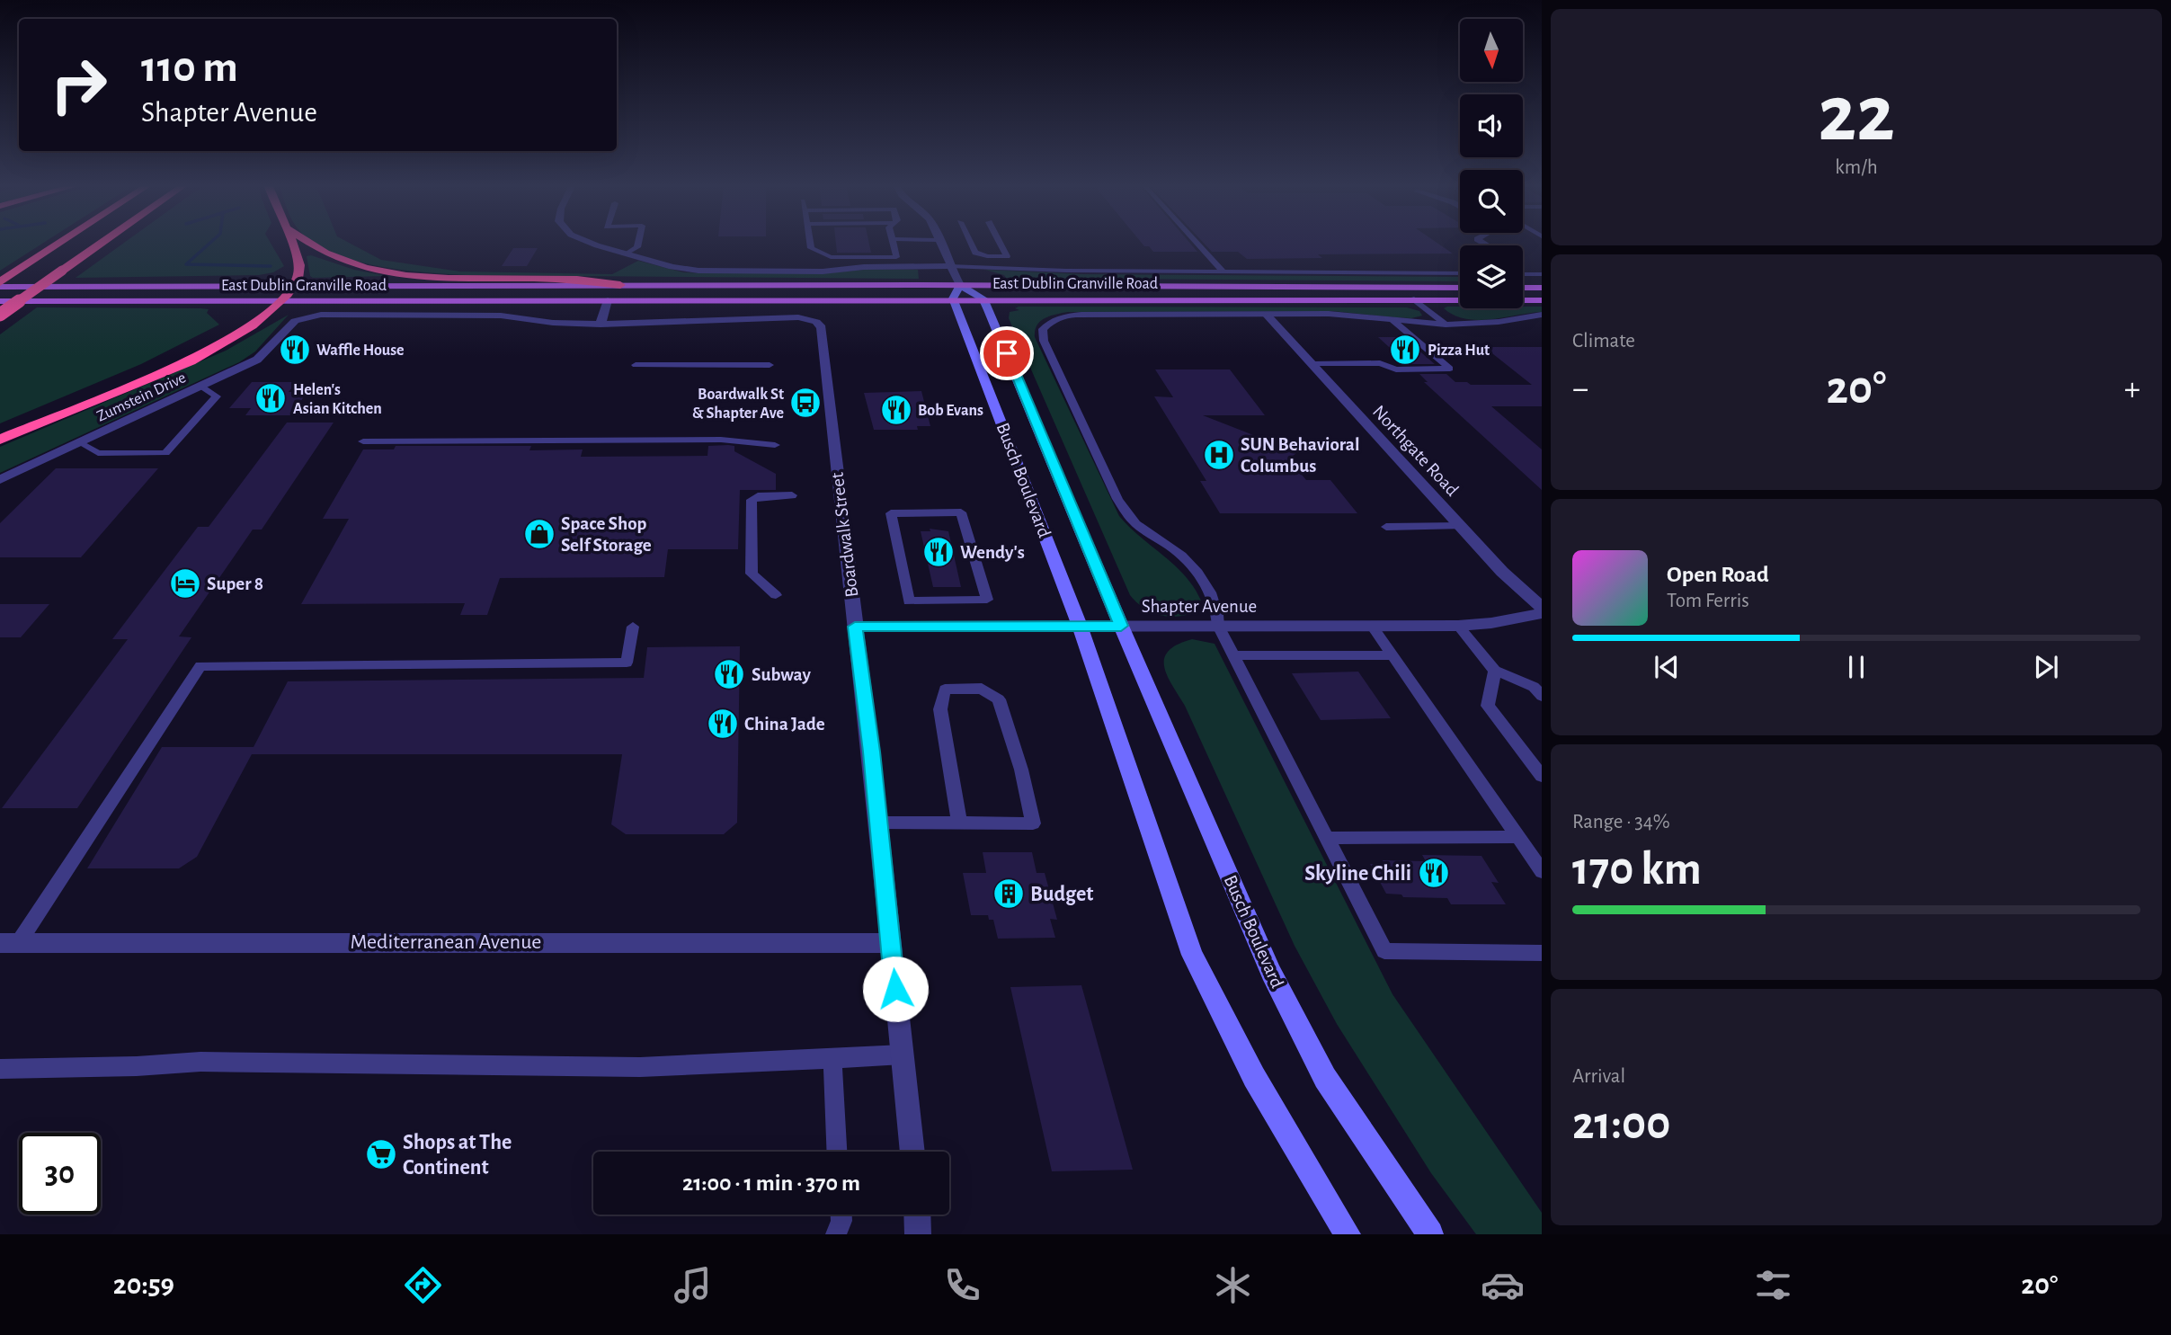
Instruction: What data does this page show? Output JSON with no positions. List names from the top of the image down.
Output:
{
  "streets": {
    "main road": ["East Dublin Granville Road", "Busch Boulevard"],
    "street": [
      "Zumstein Drive",
      "Northgate Road",
      "Boardwalk Street",
      "Shapter Avenue",
      "Mediterranean Avenue"
    ]
  },
  "crossings": [
    ["East Dublin Granville Road", "Zumstein Drive"],
    ["East Dublin Granville Road", "Northgate Road"],
    ["East Dublin Granville Road", "Busch Boulevard"],
    ["East Dublin Granville Road", "Boardwalk Street"],
    ["East Dublin Granville Road", "Shapter Avenue"],
    ["Busch Boulevard", "Shapter Avenue"],
    ["Boardwalk Street", "Shapter Avenue"],
    ["Boardwalk Street", "Mediterranean Avenue"]
  ],
  "places": {
    "restaurant": [
      "Waffle House",
      "Pizza Hut",
      "Helen's Asian Kitchen",
      "Bob Evans",
      "Wendy's",
      "Subway",
      "China Jade",
      "Skyline Chili"
    ],
    "bus stop": ["Boardwalk St & Shapter Ave"],
    "hospital": ["SUN Behavioral Columbus"],
    "shop": ["Space Shop Self Storage"],
    "hotel": ["Super 8"],
    "building": ["Budget"],
    "supermarket": ["Shops at The Continent"]
  },
  "north": "bottom",
  "page": {
    "tile": [
      ["22", "km/h"],
      "Climate",
      ["Range · 34%", "170 km"],
      ["Arrival", "21:00"]
    ],
    "turn": ["110 m", "Shapter Avenue"],
    "heat": ["−", "20°", "+"],
    "song": ["Open Road", "Tom Ferris"],
    "limit": "30",
    "trip": "21:00 · 1 min · 370 m",
    "tabs": ["20:59", "20°"]
  }
}
